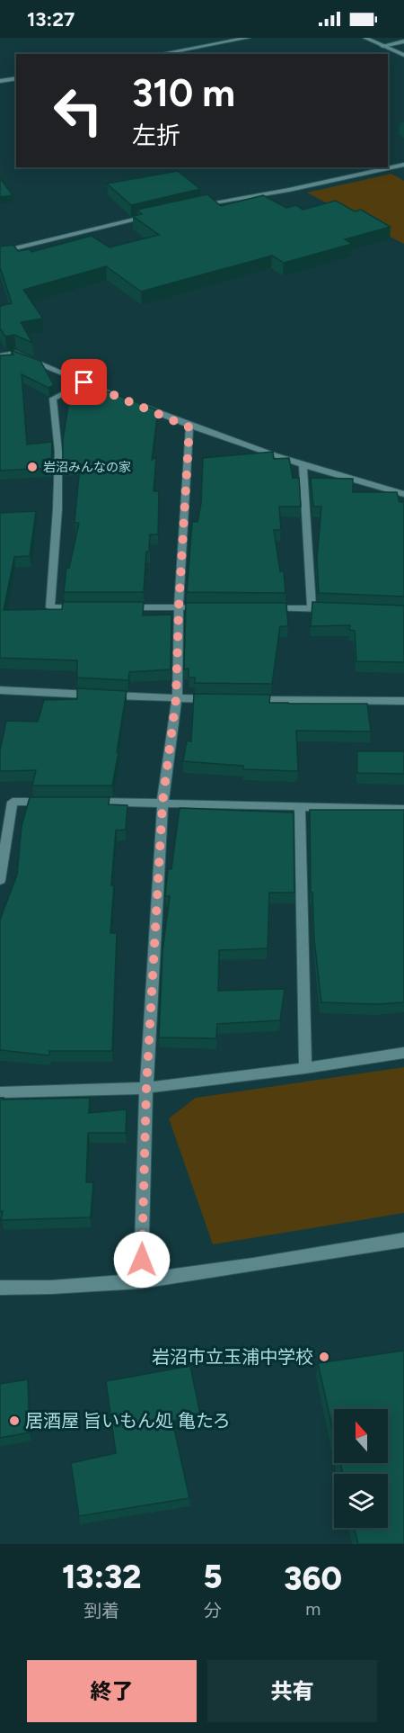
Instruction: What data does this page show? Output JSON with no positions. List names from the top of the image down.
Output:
{
  "places": ["岩沼みんなの家", "岩沼市立玉浦中学校", "居酒屋 旨いもん処 亀たろ"],
  "north": "top",
  "page": {
    "status": "13:27",
    "turn": ["310 m", "左折"],
    "eta": [
      "13:32",
      "到着",
      "5",
      "分",
      "360",
      "m"
    ],
    "buttons": ["終了", "共有"]
  }
}
